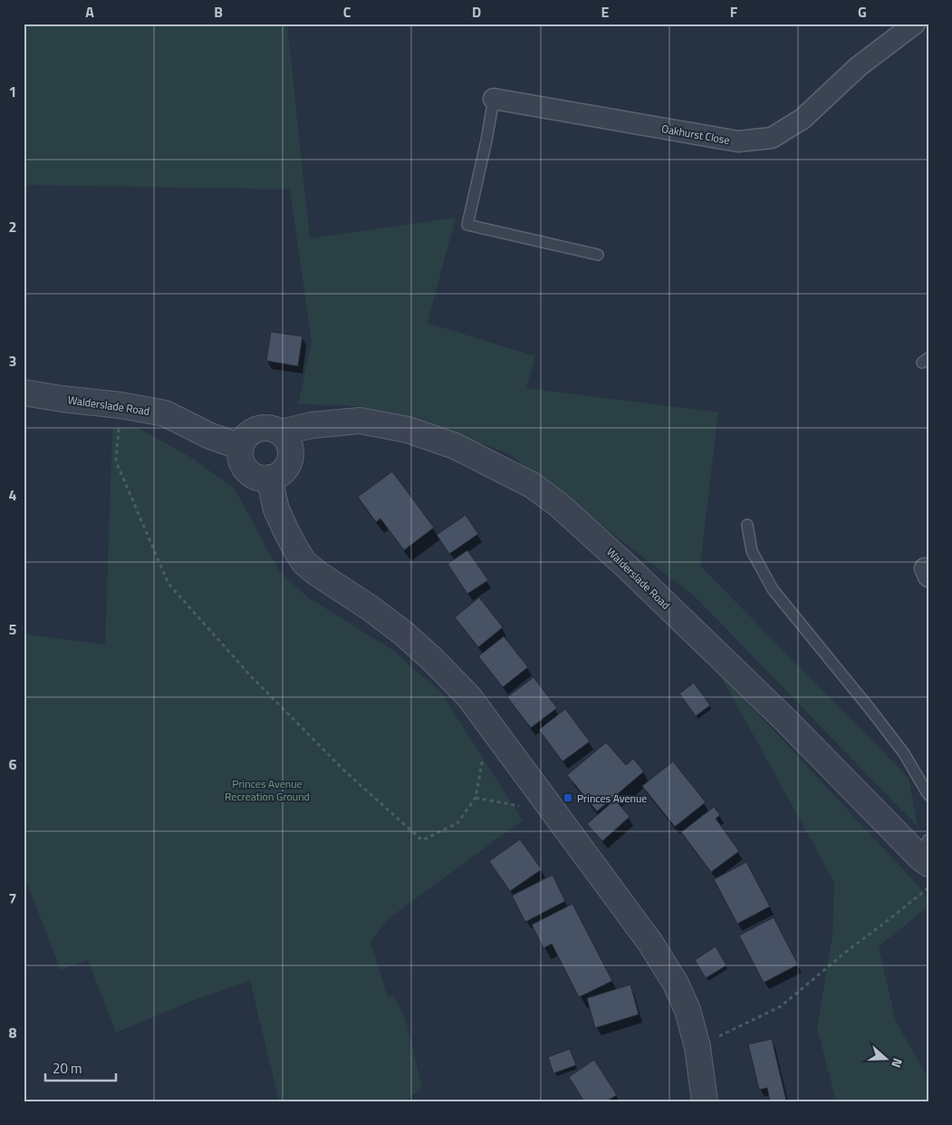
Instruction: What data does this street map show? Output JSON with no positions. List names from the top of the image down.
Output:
{
  "streets": {
    "street": ["Oakhurst Close", "Walderslade Road"]
  },
  "parks": ["Princes Avenue Recreation Ground"],
  "places": {
    "transit": ["Princes Avenue"]
  },
  "scale_bar": "20 m",
  "north": "right",
  "grid": {
    "columns": [
      "A",
      "B",
      "C",
      "D",
      "E",
      "F",
      "G"
    ],
    "rows": [
      "1",
      "2",
      "3",
      "4",
      "5",
      "6",
      "7",
      "8"
    ]
  }
}
